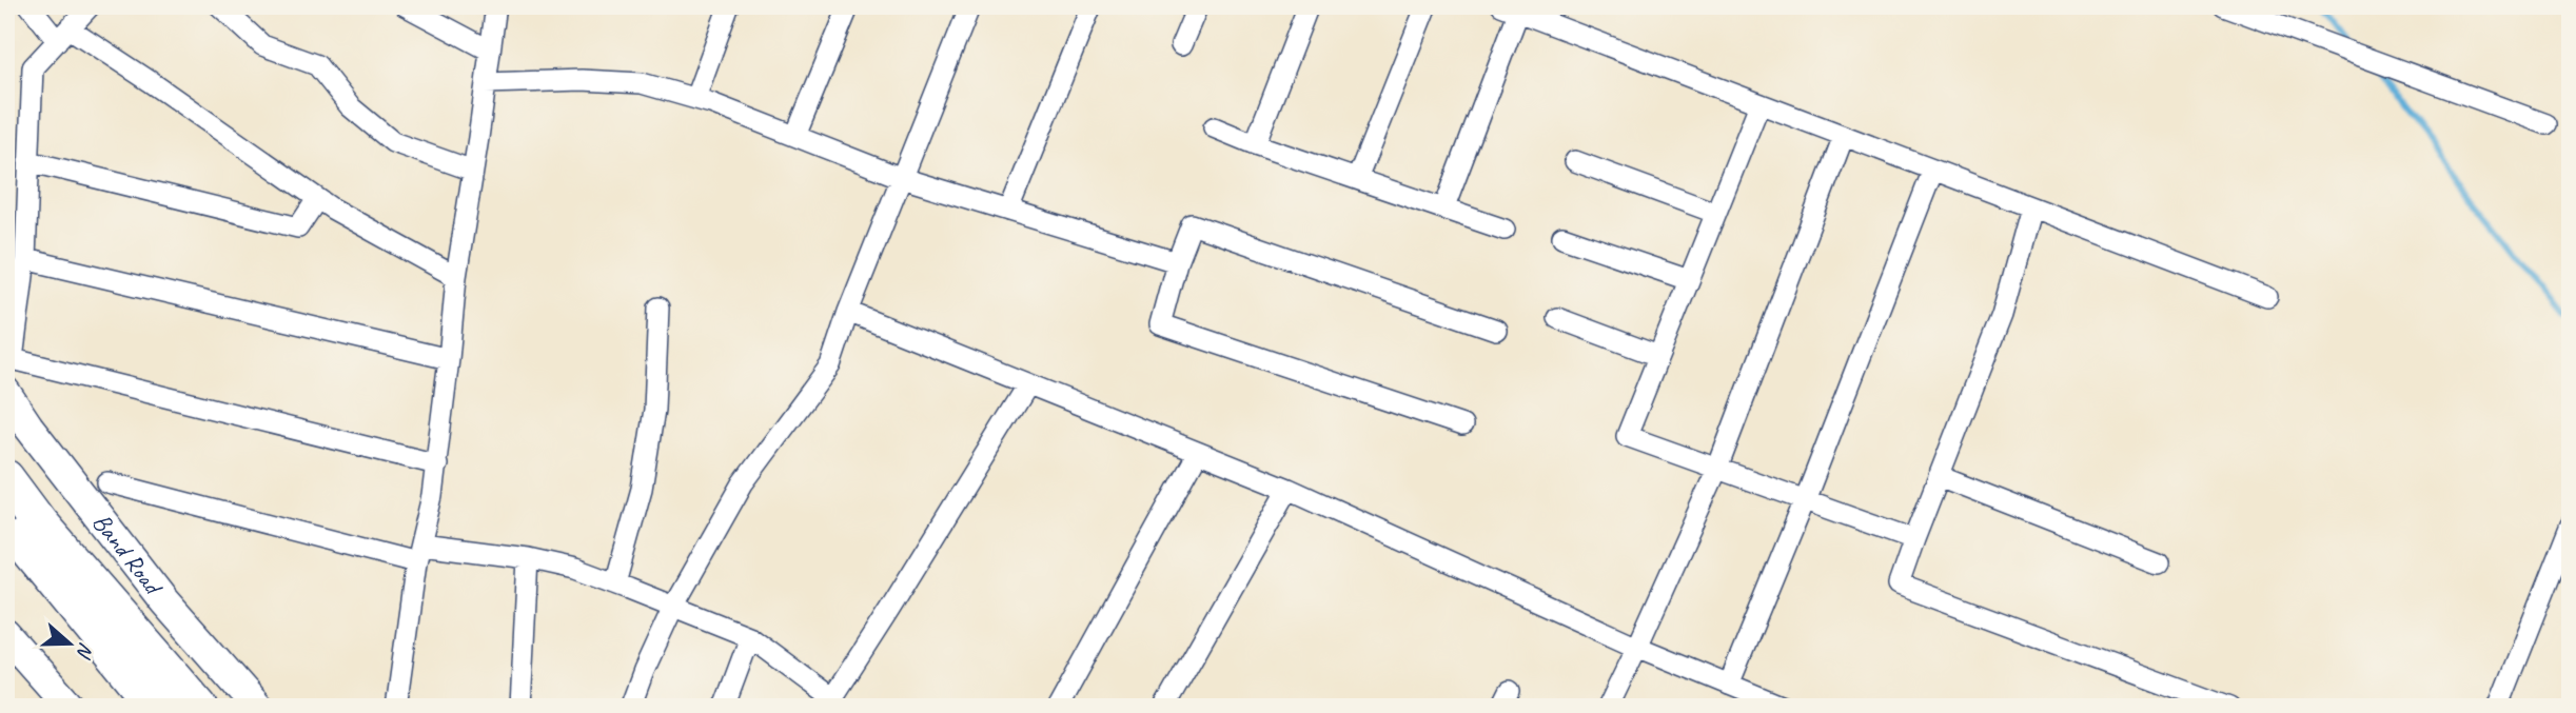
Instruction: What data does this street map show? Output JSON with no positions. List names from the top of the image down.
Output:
{
  "streets": {
    "main road": ["Band Road"]
  },
  "north": "right"
}
